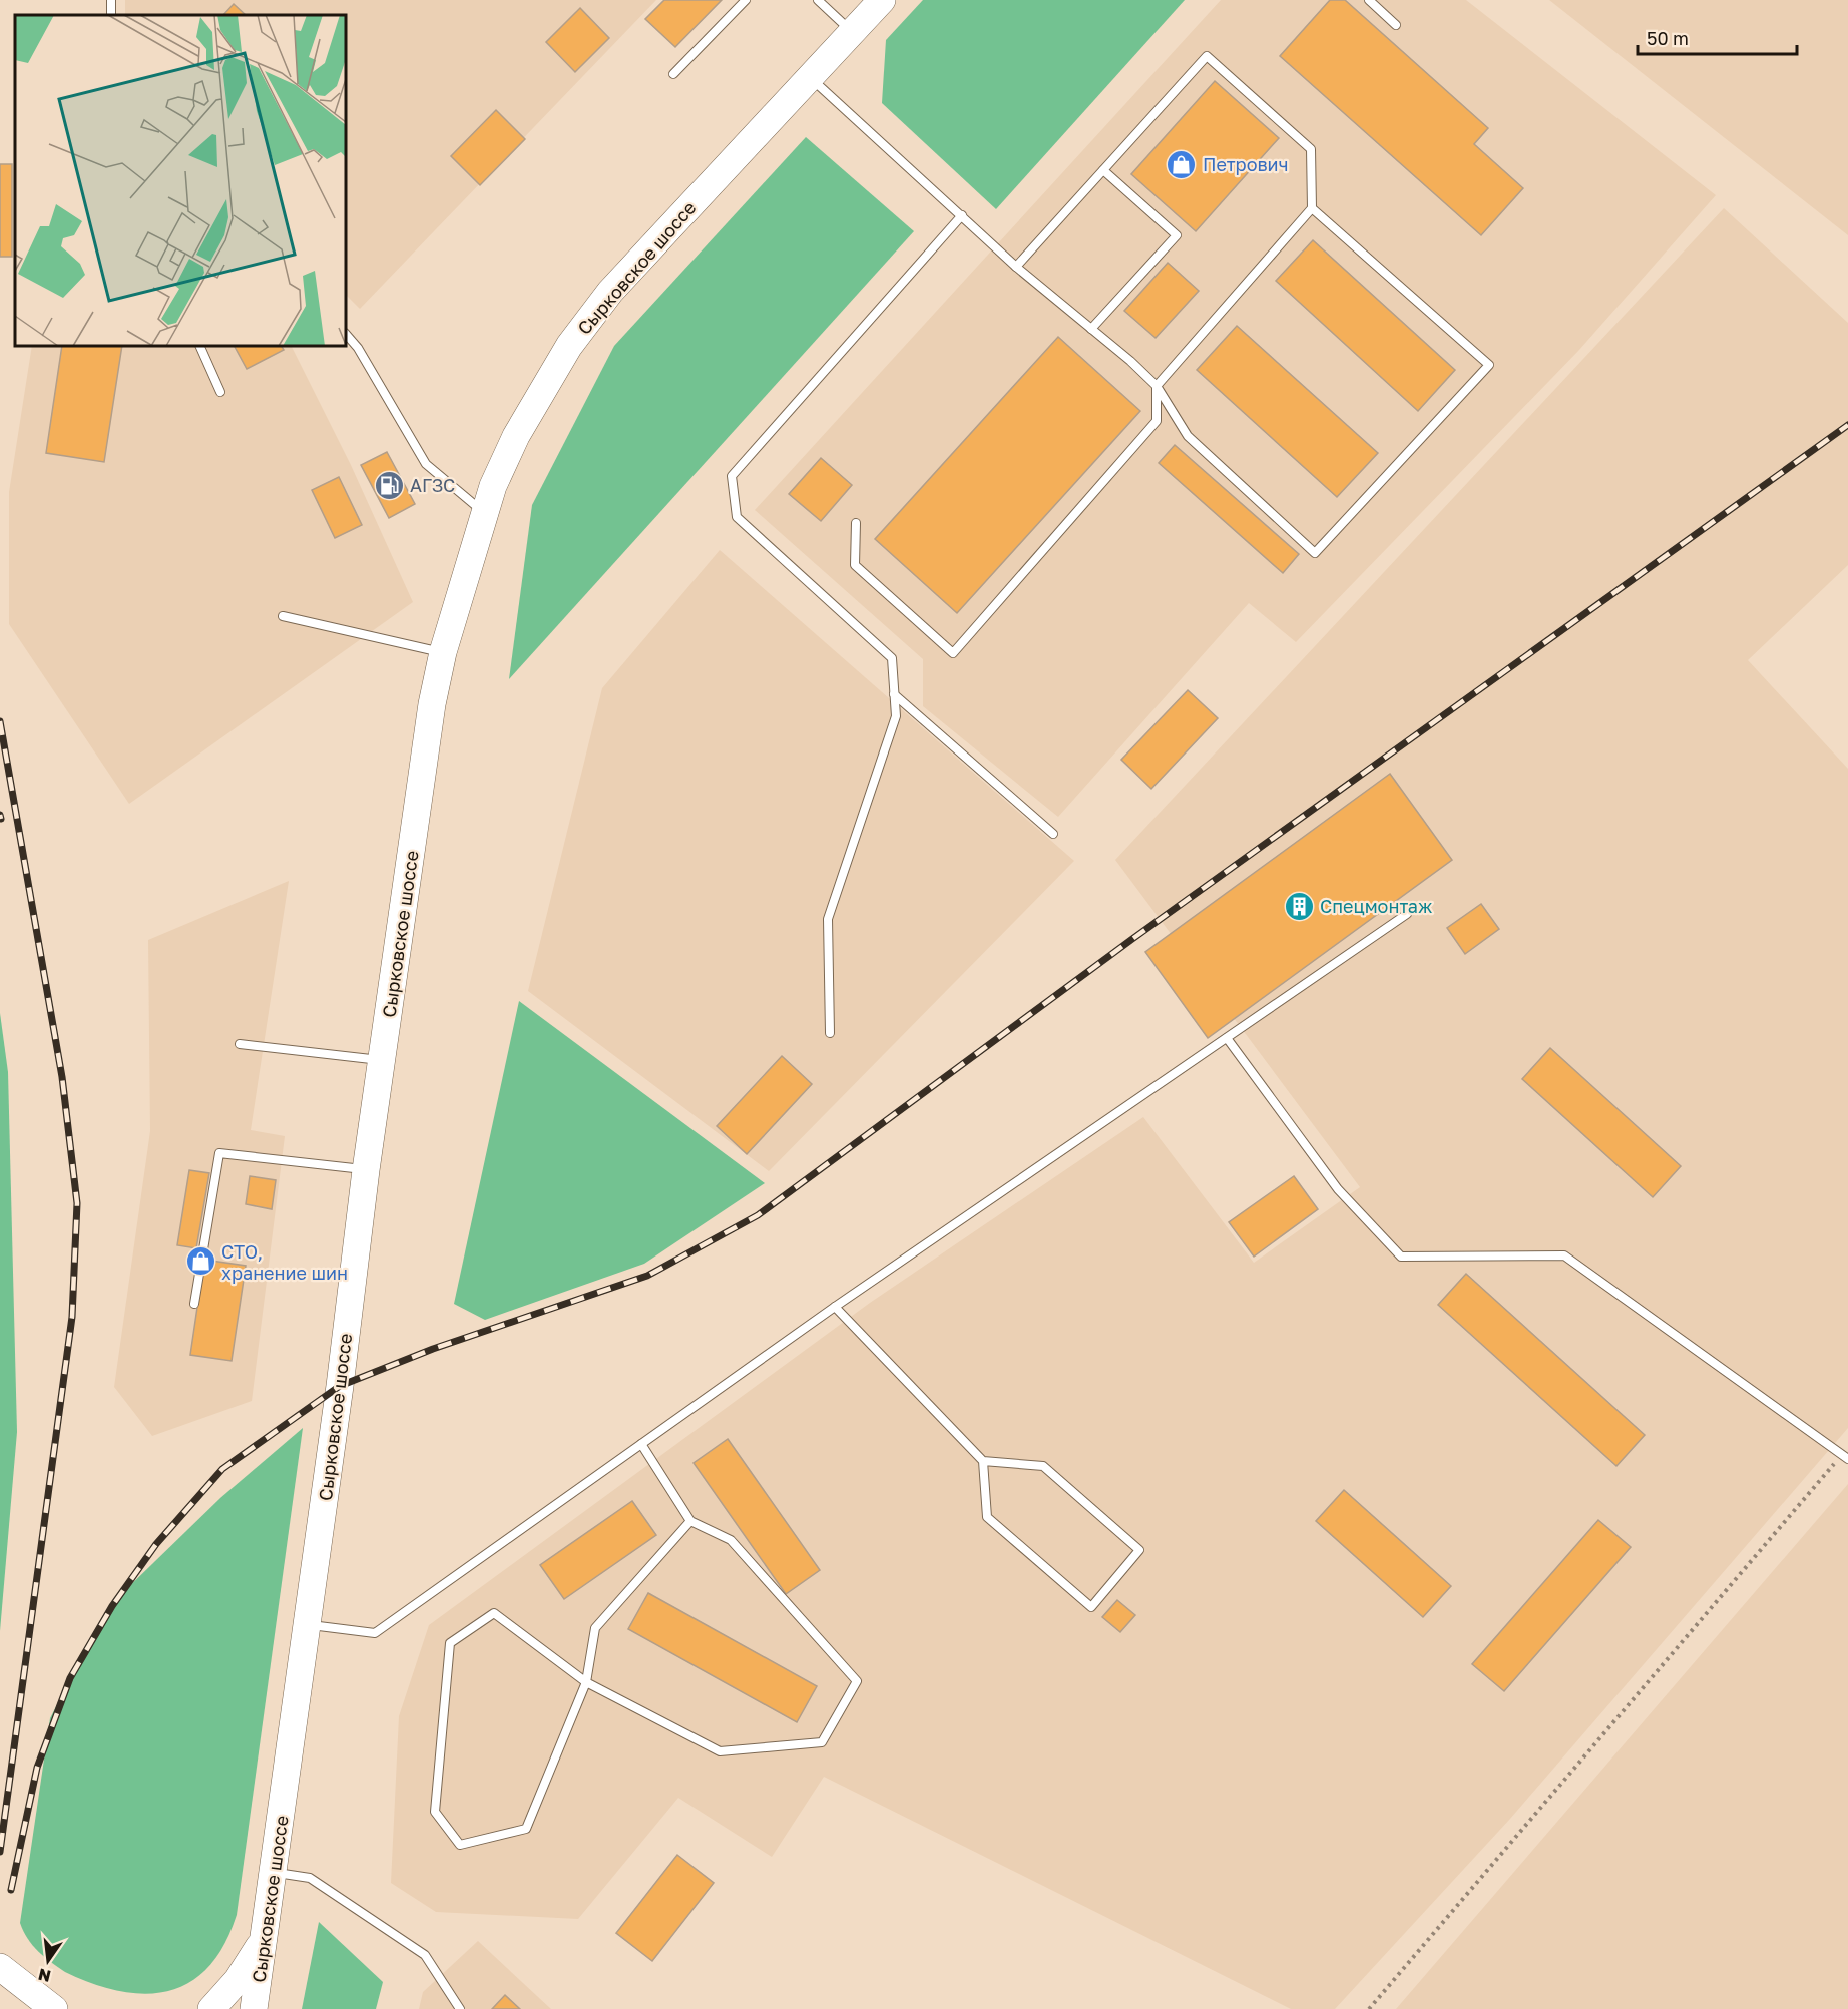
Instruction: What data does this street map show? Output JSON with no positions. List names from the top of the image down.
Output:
{
  "streets": {
    "main road": ["Сырковское шоссе"]
  },
  "places": {
    "shop": ["Петрович", "СТО, хранение шин"],
    "fuel station": ["АГЗС"],
    "building": ["Спецмонтаж"]
  },
  "scale_bar": "50 m",
  "north": "bottom"
}
